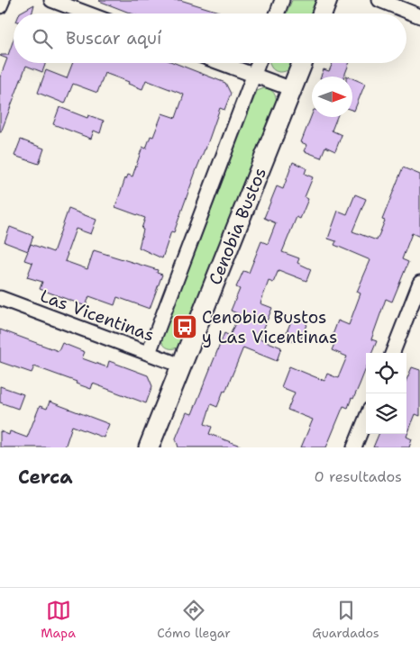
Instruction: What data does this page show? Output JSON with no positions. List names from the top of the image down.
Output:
{
  "streets": {
    "street": ["Cenobia Bustos", "Las Vicentinas"]
  },
  "crossings": [
    ["Cenobia Bustos", "Las Vicentinas"]
  ],
  "places": {
    "bus stop": ["Cenobia Bustos y Las Vicentinas"]
  },
  "north": "right",
  "page": {
    "search": "Buscar aquí",
    "heading": ["Cerca", "0 resultados"],
    "nav": ["Mapa", "Cómo llegar", "Guardados"]
  }
}
